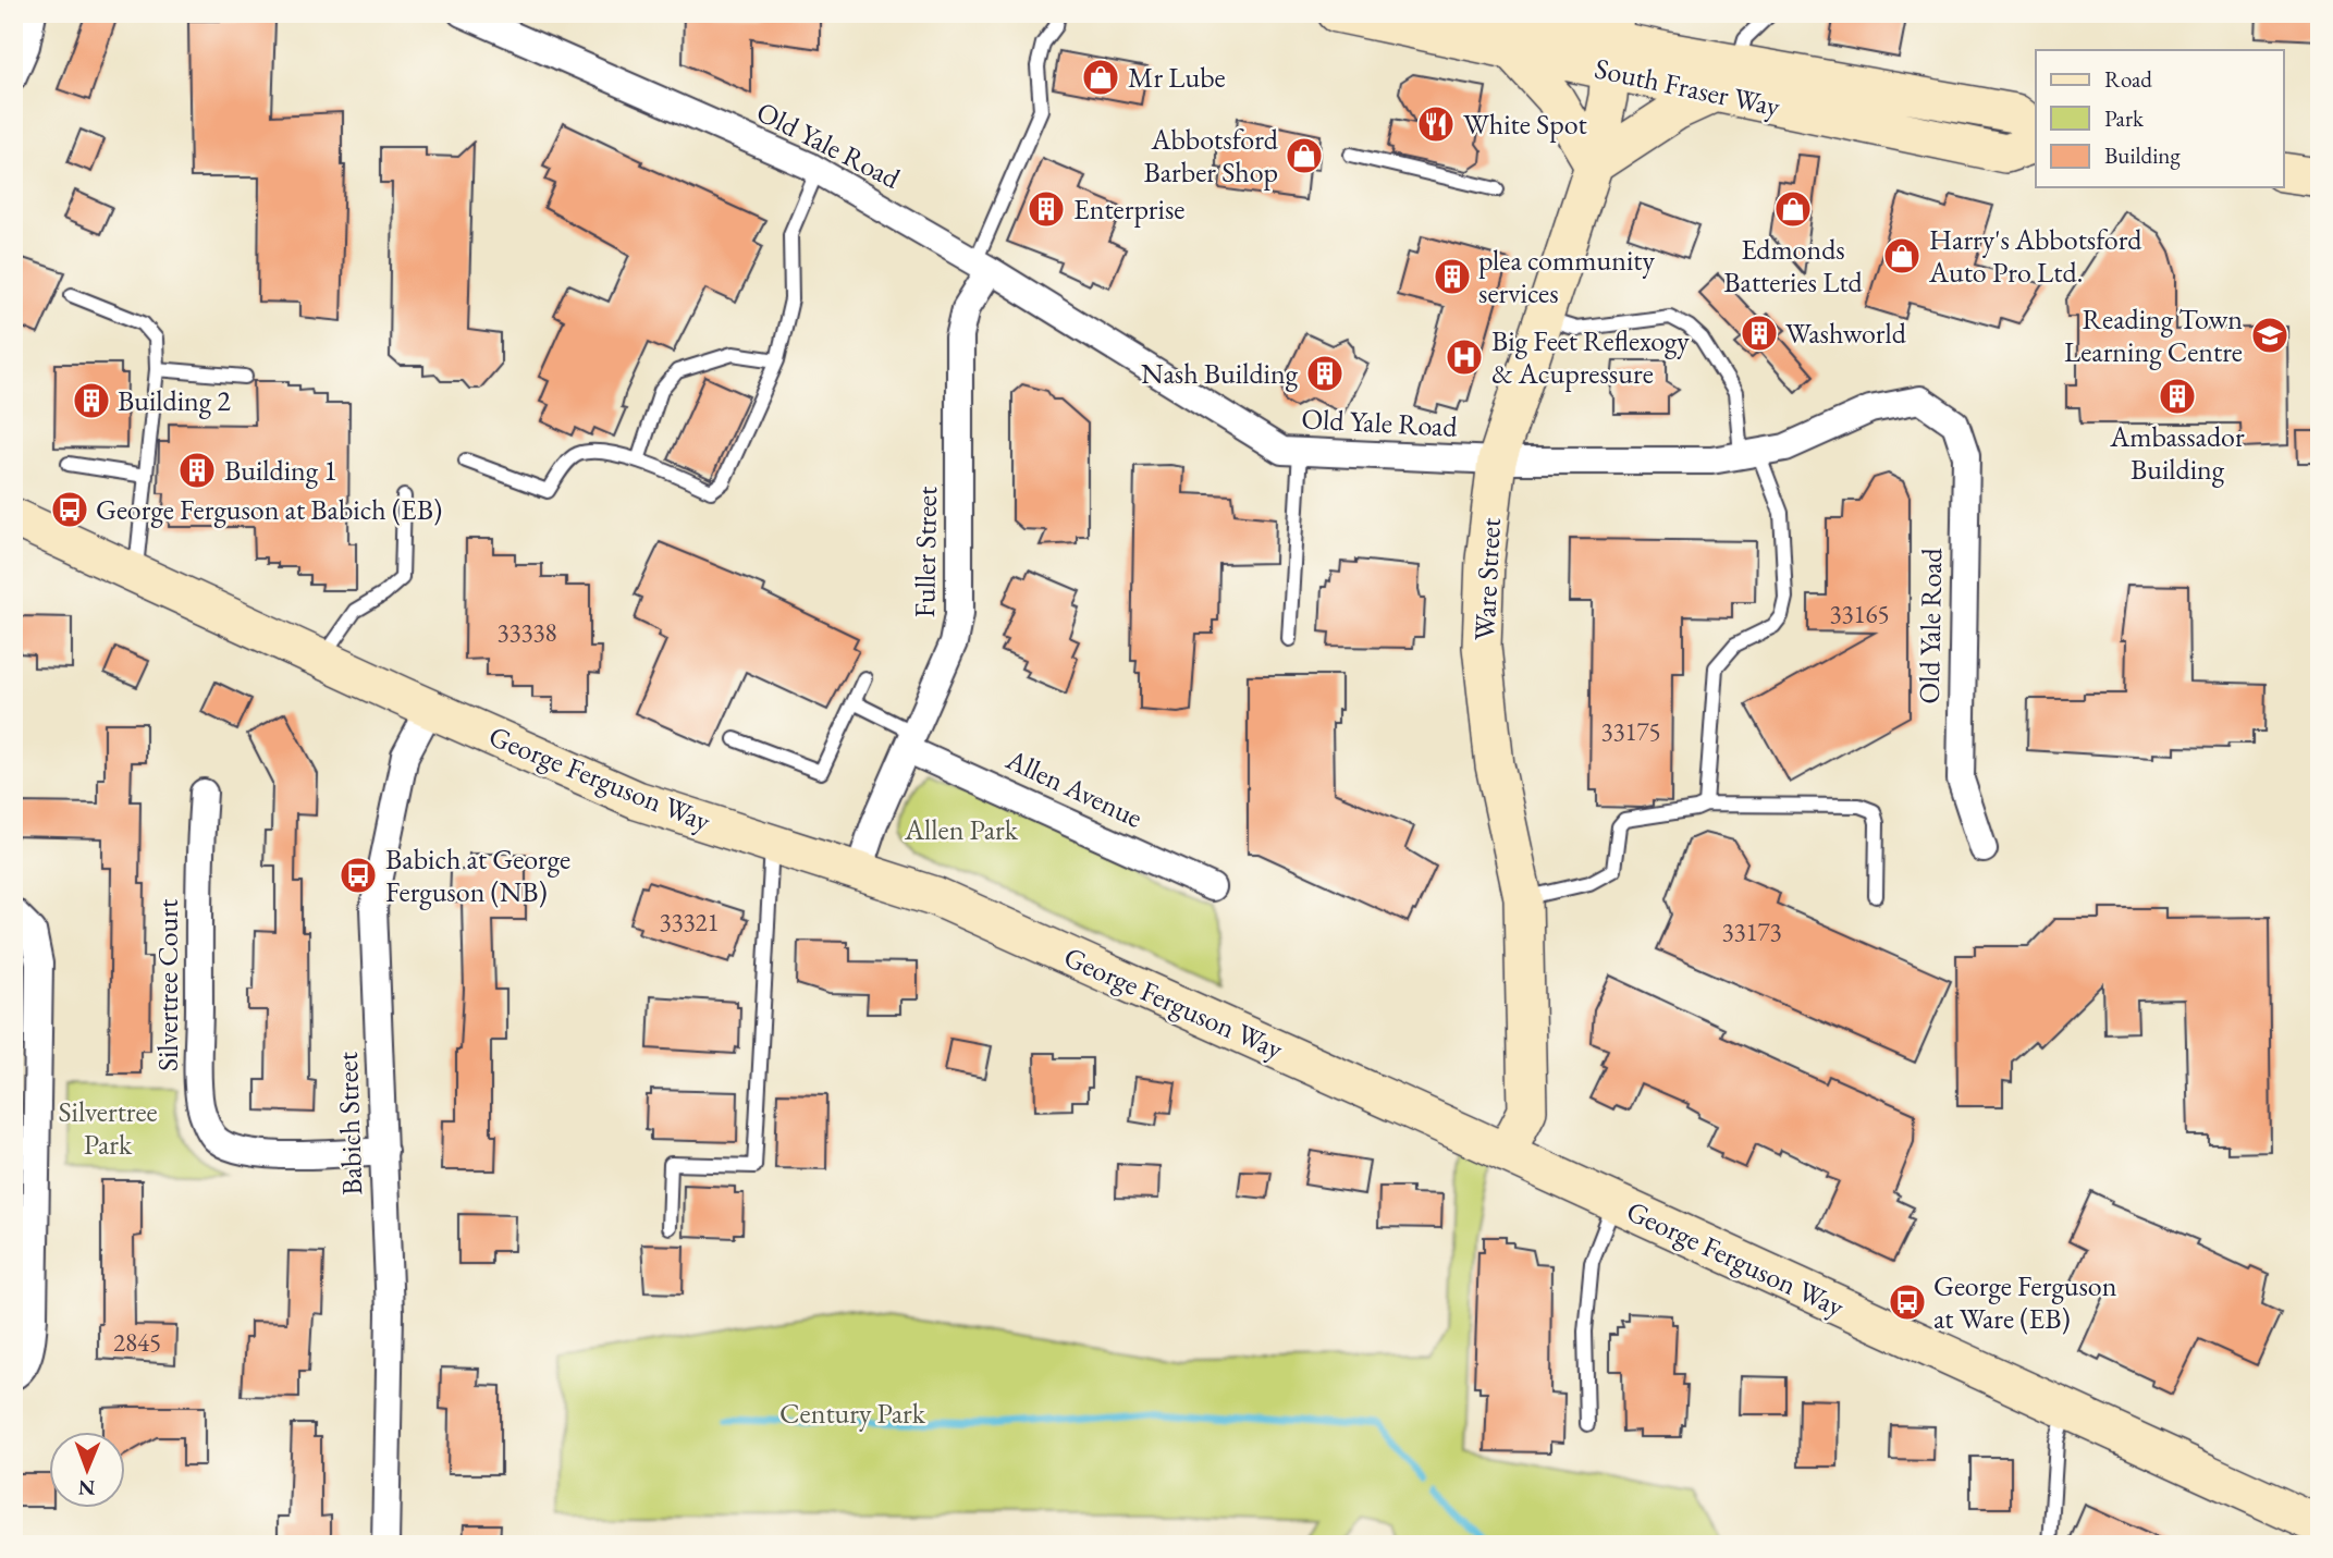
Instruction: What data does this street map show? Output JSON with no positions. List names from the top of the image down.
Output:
{
  "streets": {
    "main road": ["South Fraser Way", "Ware Street", "George Ferguson Way"],
    "street": [
      "Old Yale Road",
      "Fuller Street",
      "Allen Avenue",
      "Silvertree Court",
      "Babich Street"
    ]
  },
  "crossings": [
    ["South Fraser Way", "Ware Street"],
    ["Old Yale Road", "Fuller Street"],
    ["Old Yale Road", "Ware Street"],
    ["Fuller Street", "George Ferguson Way"],
    ["Fuller Street", "Allen Avenue"],
    ["Ware Street", "George Ferguson Way"],
    ["George Ferguson Way", "Babich Street"],
    ["Silvertree Court", "Babich Street"]
  ],
  "parks": ["Allen Park", "Silvertree Park", "Century Park"],
  "places": {
    "shop": [
      "Mr Lube",
      "Abbotsford Barber Shop",
      "Edmonds Batteries Ltd",
      "Harry's Abbotsford Auto Pro Ltd."
    ],
    "restaurant": ["White Spot"],
    "building": [
      "Enterprise",
      "plea community services",
      "Washworld",
      "Nash Building",
      "Ambassador Building",
      "Building 2",
      "Building 1"
    ],
    "school or university": ["Reading Town Learning Centre"],
    "hospital": ["Big Feet Reflexogy & Acupressure"],
    "bus stop": ["George Ferguson at Babich (EB)", "Babich at George Ferguson (NB)", "George Ferguson at Ware (EB)"]
  },
  "house_numbers": [
    "33165",
    "33338",
    "33175",
    "33321",
    "33173",
    "2845"
  ],
  "legend": ["Road", "Park", "Building"],
  "north": "bottom"
}
